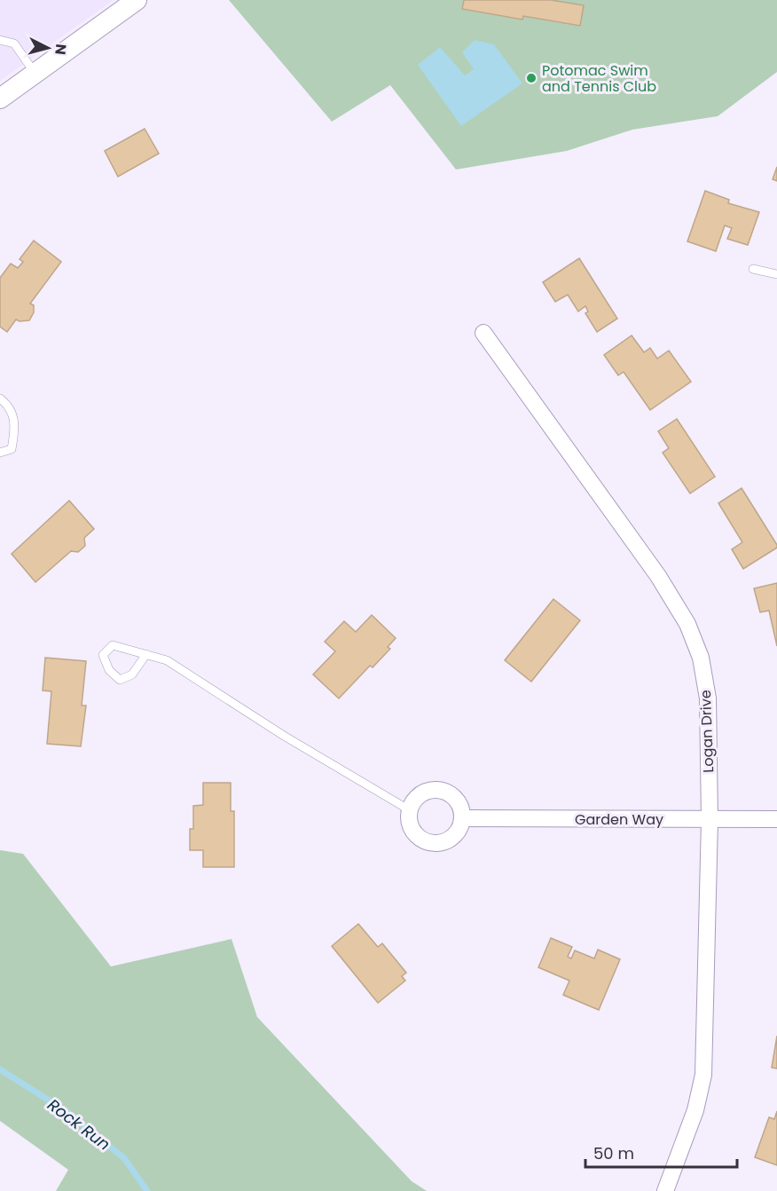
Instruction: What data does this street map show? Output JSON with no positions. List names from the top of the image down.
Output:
{
  "streets": {
    "street": ["Logan Drive", "Garden Way"]
  },
  "crossings": [
    ["Logan Drive", "Garden Way"]
  ],
  "water": ["Rock Run"],
  "places": ["Potomac Swim and Tennis Club"],
  "scale_bar": "50 m",
  "north": "right"
}
